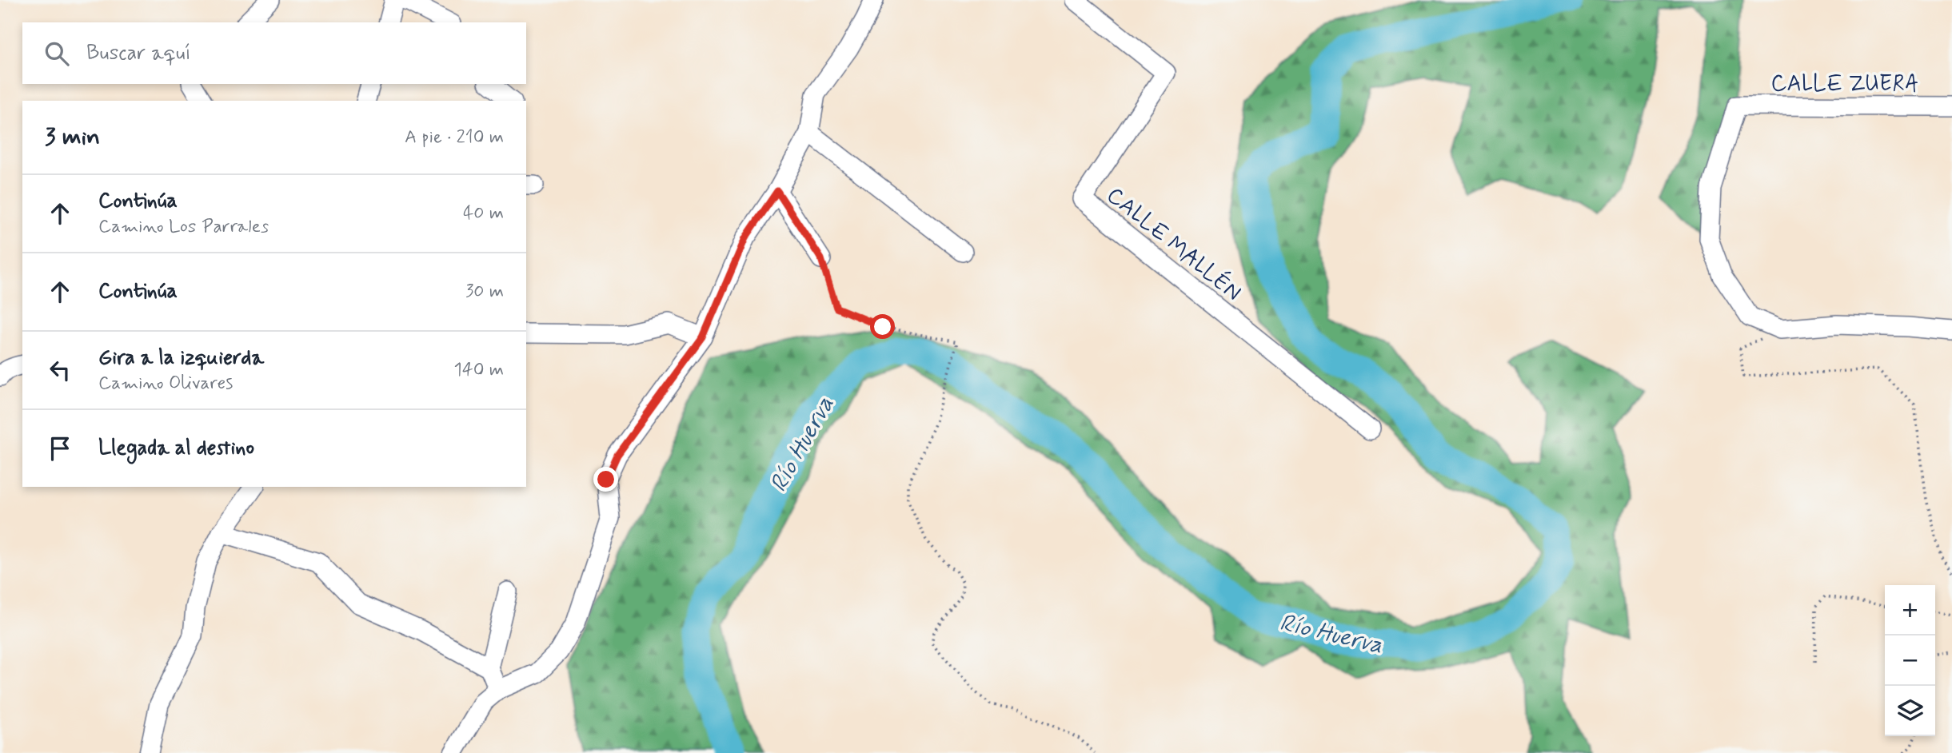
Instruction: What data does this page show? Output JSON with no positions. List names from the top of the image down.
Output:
{
  "streets": {
    "street": ["CALLE ZUERA", "CALLE MALLÉN"]
  },
  "water": ["Río Huerva"],
  "page": {
    "search": "Buscar aquí",
    "heading": ["3 min", "A pie · 210 m"],
    "list": [
      ["Continúa", "Camino Los Parrales", "40 m"],
      ["Continúa", "30 m"],
      ["Gira a la izquierda", "Camino Olivares", "140 m"],
      "Llegada al destino"
    ],
    "map_buttons": ["+", "−"]
  }
}
